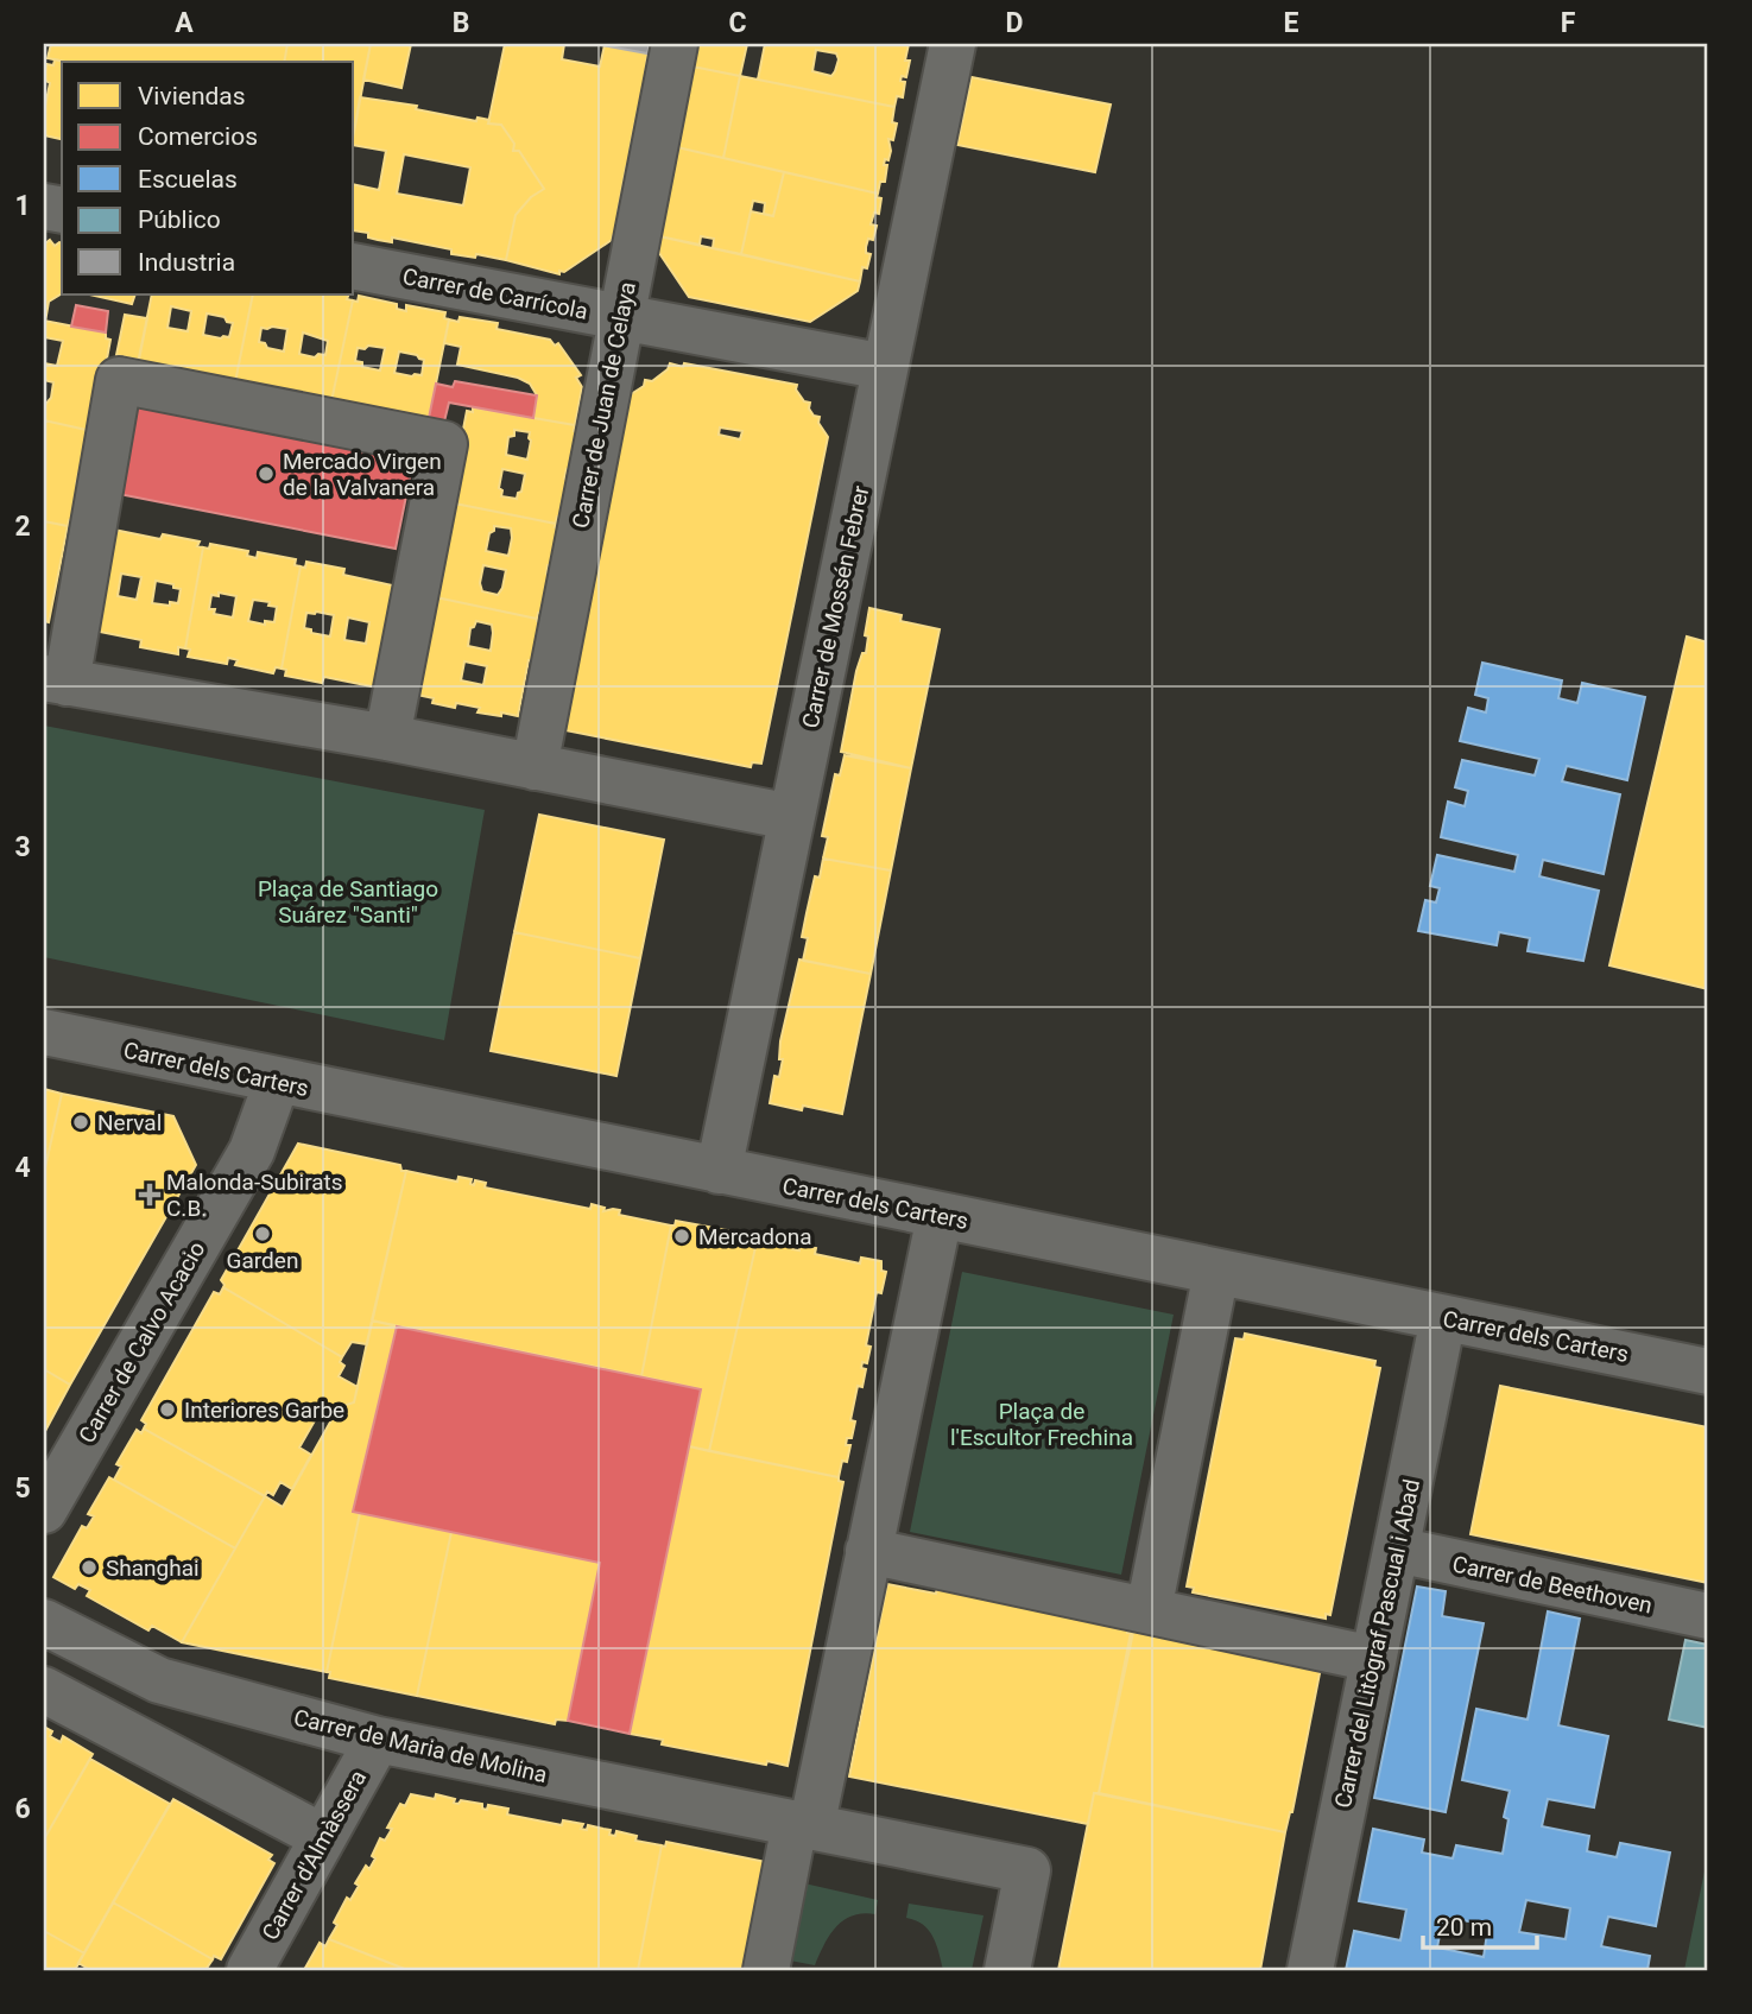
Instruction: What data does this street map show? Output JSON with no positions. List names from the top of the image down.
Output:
{
  "streets": {
    "street": [
      "Carrer de Carrícola",
      "Carrer de Juan de Celaya",
      "Carrer de Mossén Febrer",
      "Carrer dels Carters",
      "Carrer de Calvo Acacio",
      "Carrer de Beethoven",
      "Carrer del Litògraf Pascual i Abad",
      "Carrer de Maria de Molina",
      "Carrer d'Almàssera"
    ]
  },
  "crossings": [
    ["Carrer de Carrícola", "Carrer de Juan de Celaya"],
    ["Carrer de Carrícola", "Carrer de Mossén Febrer"],
    ["Carrer de Mossén Febrer", "Carrer dels Carters"],
    ["Carrer dels Carters", "Carrer de Calvo Acacio"],
    ["Carrer dels Carters", "Carrer del Litògraf Pascual i Abad"],
    ["Carrer de Beethoven", "Carrer del Litògraf Pascual i Abad"],
    ["Carrer de Maria de Molina", "Carrer d'Almàssera"]
  ],
  "parks": ["Plaça de Santiago Suárez \"Santi\"", "Plaça de l'Escultor Frechina"],
  "places": {
    "other": [
      "Mercado Virgen de la Valvanera",
      "Nerval",
      "Garden",
      "Mercadona",
      "Interiores Garbe",
      "Shanghai"
    ],
    "health": ["Malonda-Subirats C.B."]
  },
  "legend": [
    "Viviendas",
    "Comercios",
    "Escuelas",
    "Público",
    "Industria"
  ],
  "scale_bar": "20 m",
  "grid": {
    "columns": [
      "A",
      "B",
      "C",
      "D",
      "E",
      "F"
    ],
    "rows": [
      "1",
      "2",
      "3",
      "4",
      "5",
      "6"
    ]
  }
}
